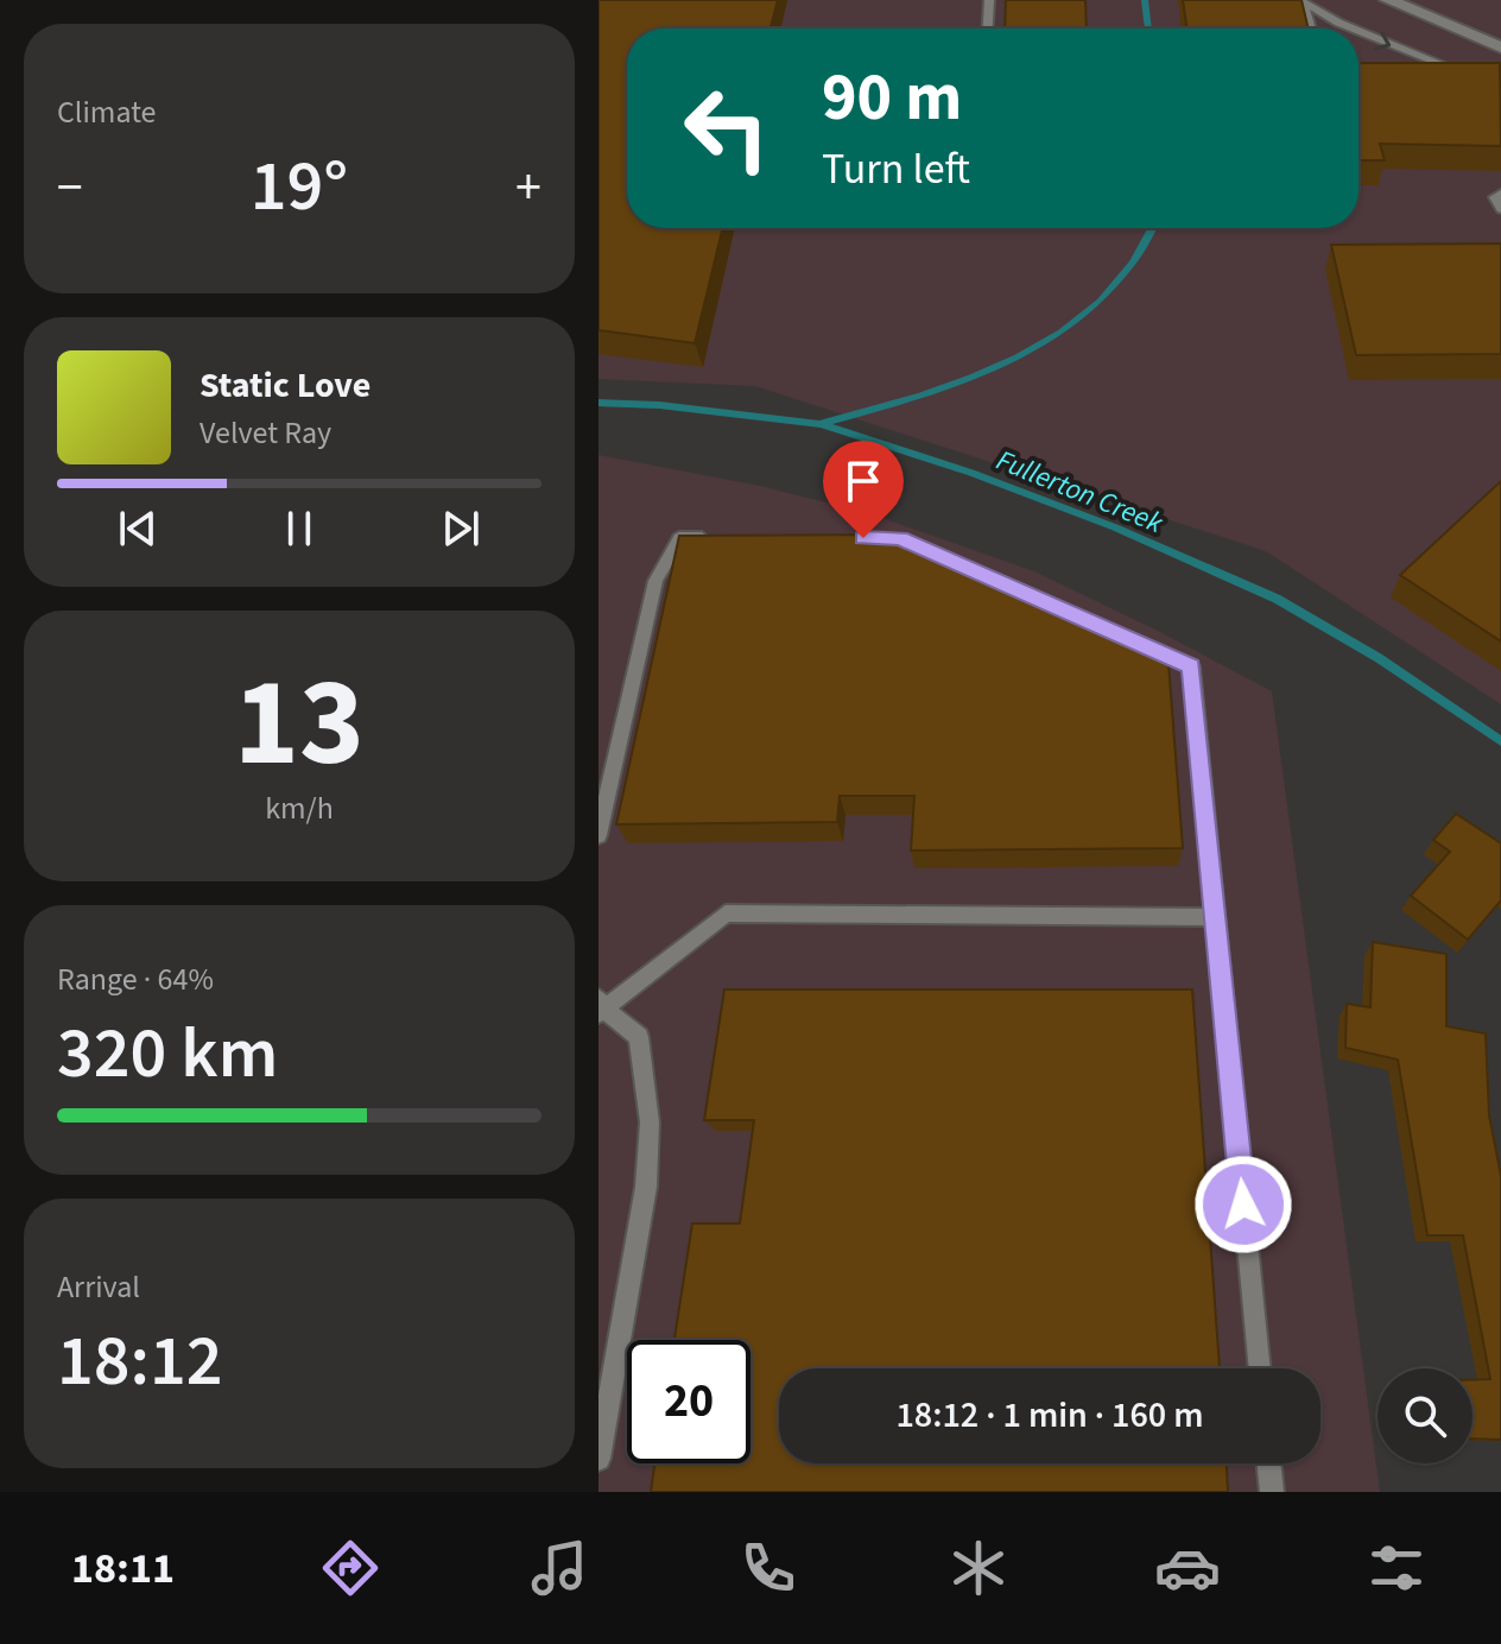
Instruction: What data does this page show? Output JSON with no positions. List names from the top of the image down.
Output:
{
  "water": ["Fullerton Creek"],
  "page": {
    "tile": [
      "Climate",
      ["13", "km/h"],
      ["Range · 64%", "320 km"],
      ["Arrival", "18:12"]
    ],
    "turn": ["90 m", "Turn left"],
    "heat": ["−", "19°", "+"],
    "song": ["Static Love", "Velvet Ray"],
    "limit": "20",
    "trip": "18:12 · 1 min · 160 m",
    "tabs": "18:11"
  }
}
